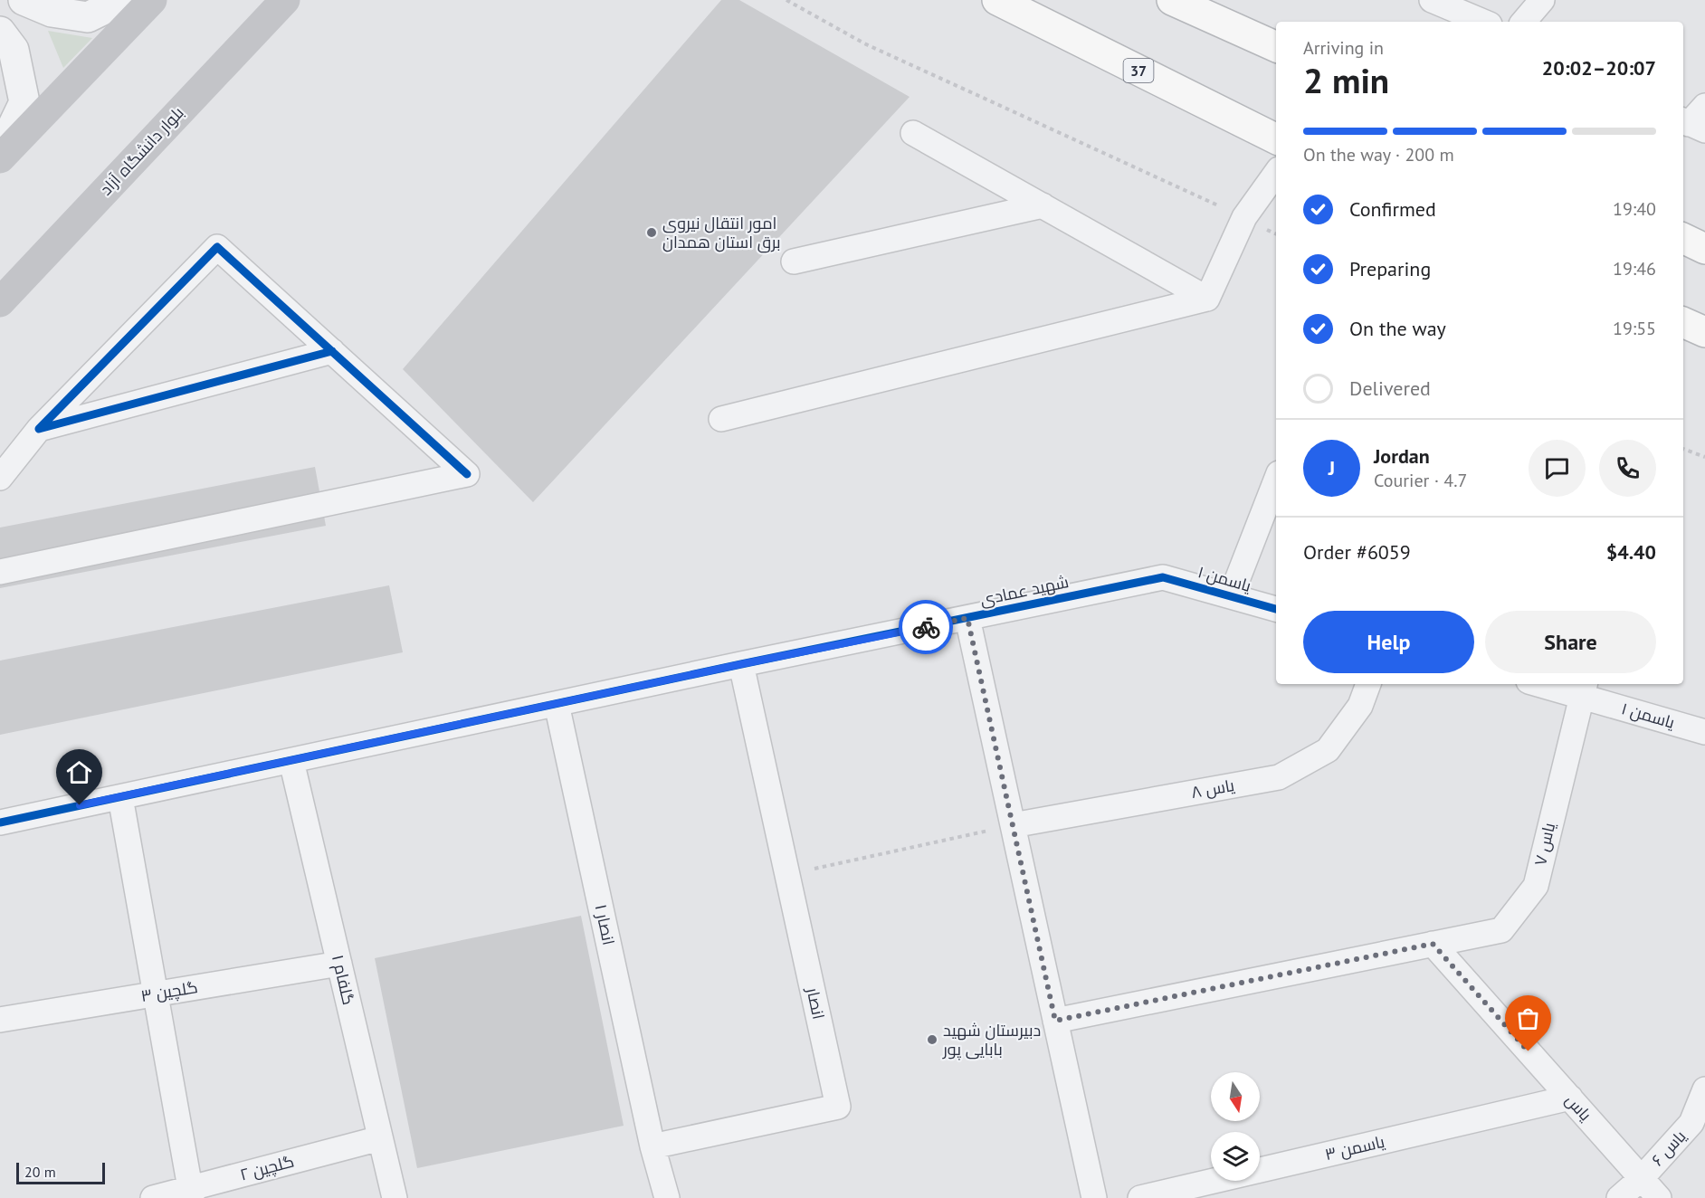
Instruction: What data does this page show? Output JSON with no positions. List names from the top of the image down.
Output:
{
  "streets": {
    "highway": ["37"],
    "main road": ["بلوار دانشگاه آزاد"],
    "street": [
      "یاسمن ۱",
      "شهید عمادی",
      "یاس ۸",
      "یاس ۷",
      "انصار ۱",
      "گلفام ۱",
      "گلچین ۳",
      "انصار",
      "یاس",
      "یاسمن ۳",
      "یاس ۶",
      "گلچین ۲"
    ]
  },
  "crossings": [
    ["یاسمن ۱", "شهید عمادی"],
    ["یاسمن ۱", "یاس ۷"],
    ["شهید عمادی", "انصار ۱"],
    ["شهید عمادی", "گلفام ۱"],
    ["شهید عمادی", "انصار"],
    ["یاس ۷", "یاس"],
    ["انصار ۱", "انصار"],
    ["گلفام ۱", "گلچین ۳"],
    ["گلفام ۱", "گلچین ۲"],
    ["یاس", "یاسمن ۳"],
    ["یاس", "یاس ۶"]
  ],
  "places": ["امور انتقال نیروی برق استان همدان", "دبیرستان شهید بابایی پور"],
  "scale_bar": "20 m",
  "north": "bottom",
  "page": {
    "heading": ["2 min", "Arriving in", "20:02–20:07"],
    "panel": [
      "Jordan",
      "Courier · 4.7",
      "Order #6059",
      "$4.40"
    ],
    "bar": "On the way · 200 m",
    "list": [
      ["Confirmed", "19:40"],
      ["Preparing", "19:46"],
      ["On the way", "19:55"],
      "Delivered"
    ],
    "round": "J",
    "buttons": ["Help", "Share"],
    "scale": "20 m"
  }
}
